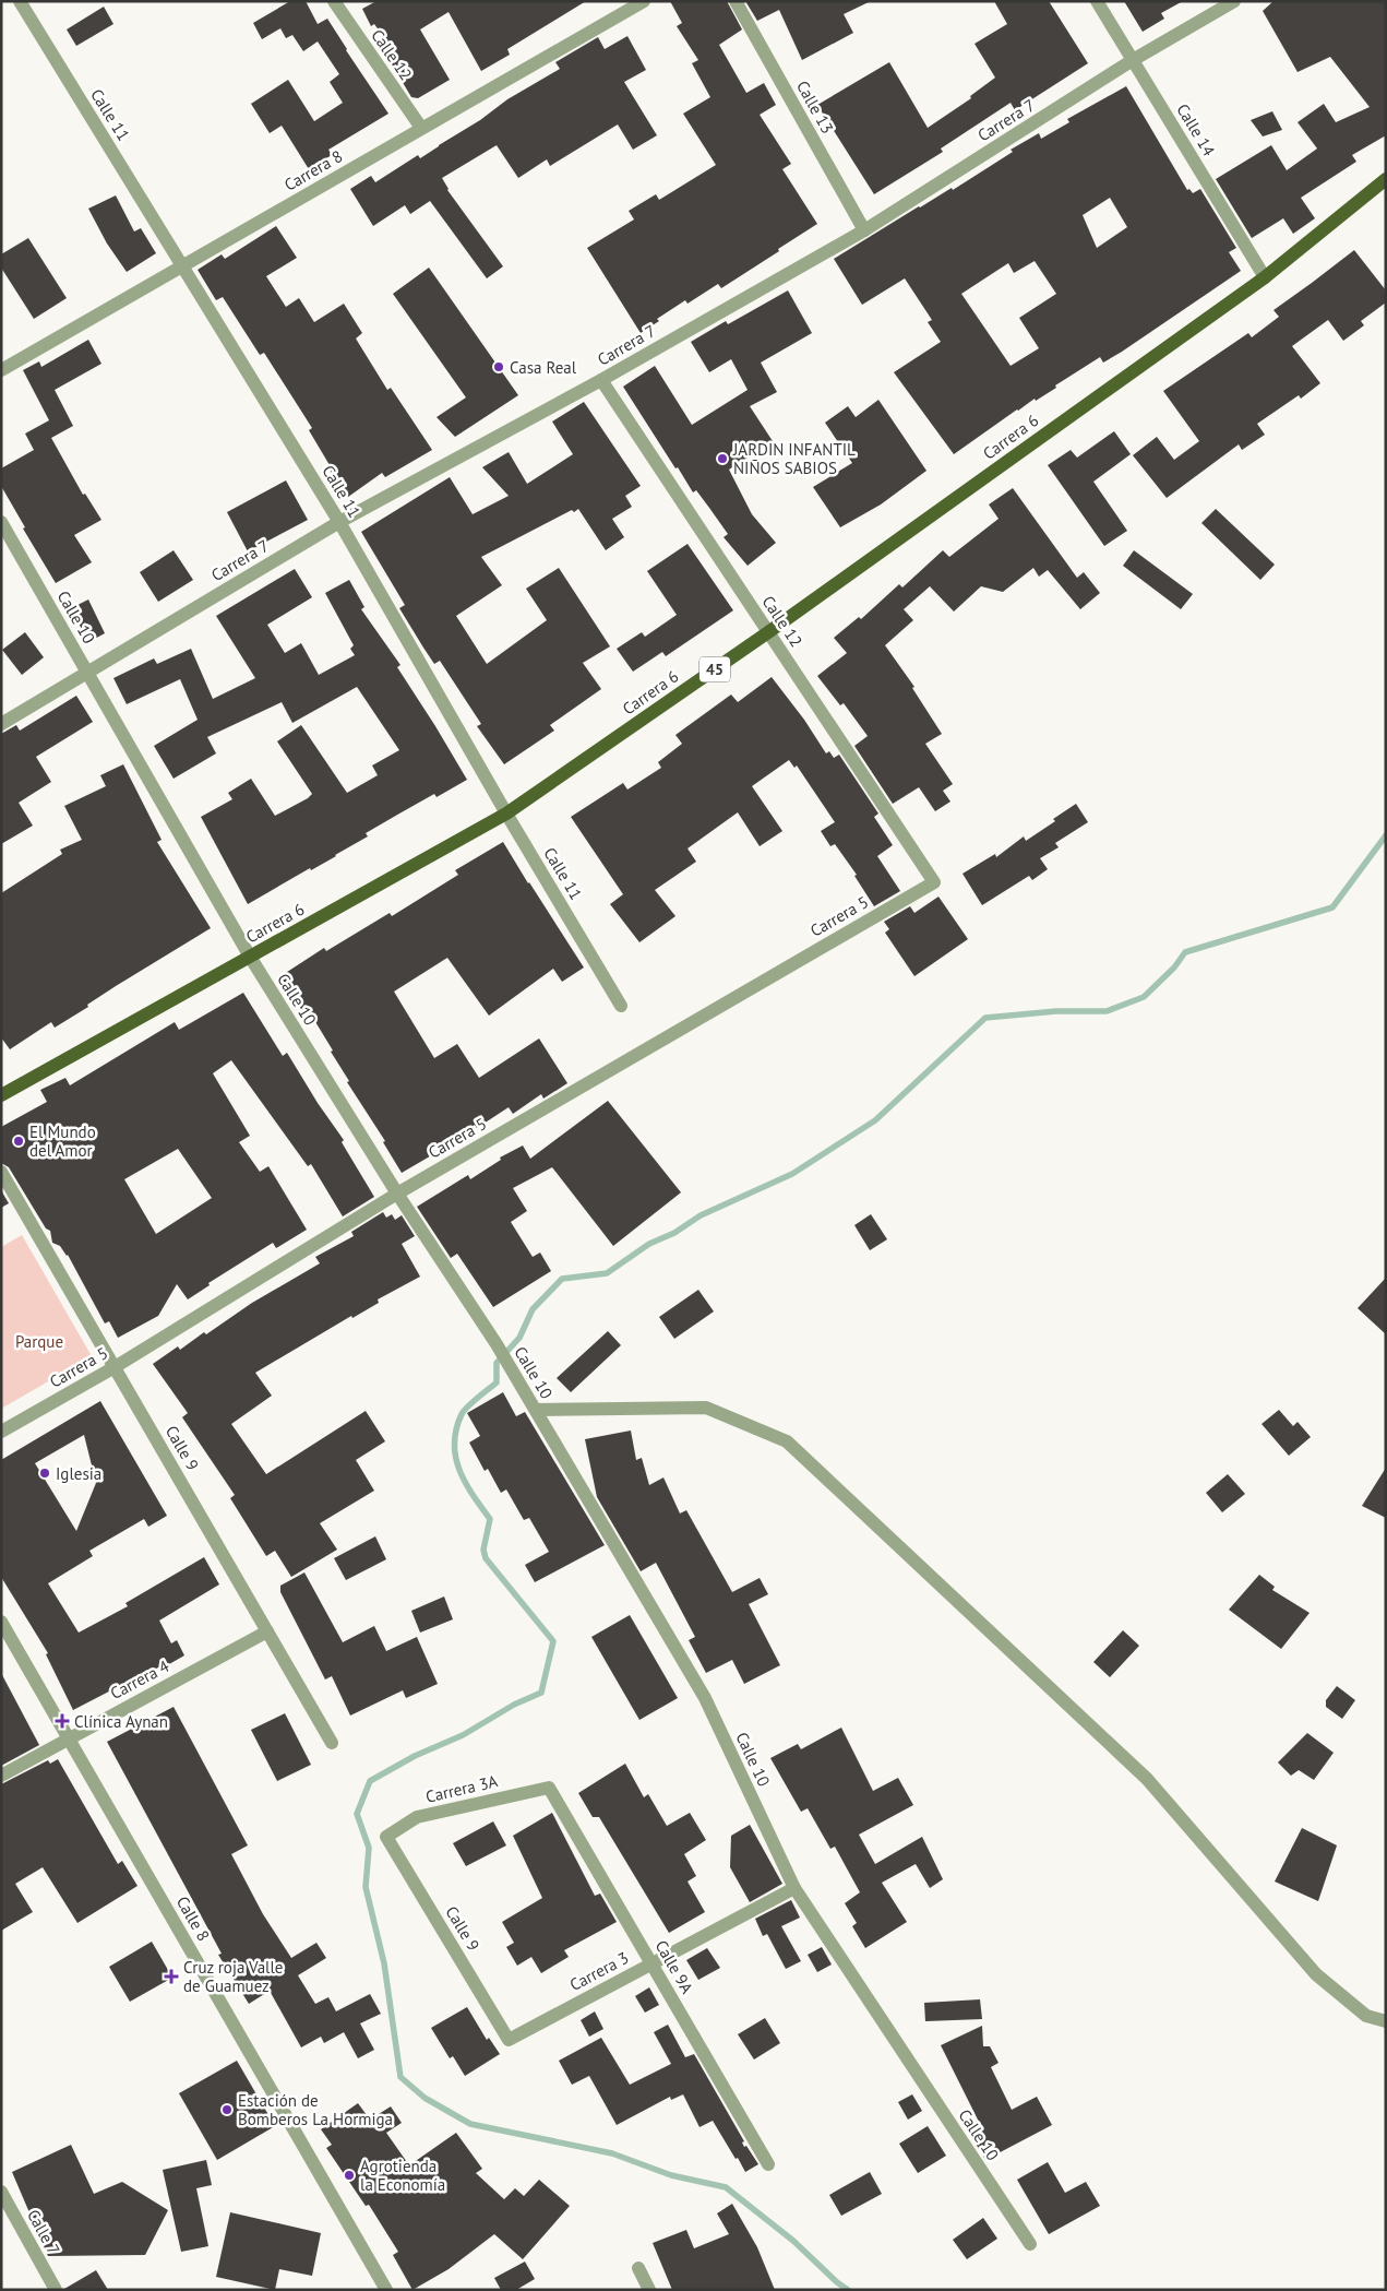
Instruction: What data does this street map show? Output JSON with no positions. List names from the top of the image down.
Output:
{
  "streets": {
    "main road": ["Carrera 6", "45"],
    "street": [
      "Calle 12",
      "Calle 13",
      "Calle 11",
      "Carrera 7",
      "Calle 14",
      "Carrera 8",
      "Calle 10",
      "Carrera 5",
      "Calle 9",
      "Carrera 4",
      "Carrera 3A",
      "Calle 8",
      "Calle 9A",
      "Carrera 3",
      "Calle 7"
    ]
  },
  "crossings": [
    ["Calle 12", "Carrera 7"],
    ["Calle 12", "Carrera 8"],
    ["Calle 12", "Carrera 6"],
    ["Calle 12", "Carrera 5"],
    ["Calle 13", "Carrera 7"],
    ["Calle 11", "Carrera 7"],
    ["Calle 11", "Carrera 8"],
    ["Calle 11", "Carrera 6"],
    ["Carrera 7", "Calle 14"],
    ["Carrera 7", "Calle 10"],
    ["Calle 14", "Carrera 6"],
    ["Carrera 6", "Calle 10"],
    ["Calle 10", "Carrera 5"],
    ["Calle 10", "Carrera 3"],
    ["Carrera 5", "Calle 9"],
    ["Calle 9", "Carrera 4"],
    ["Calle 9", "Carrera 3A"],
    ["Calle 9", "Carrera 3"],
    ["Carrera 4", "Calle 8"],
    ["Carrera 3A", "Calle 9A"],
    ["Calle 9A", "Carrera 3"]
  ],
  "parks": ["Parque"],
  "places": {
    "other": [
      "Casa Real",
      "JARDIN INFANTIL NIÑOS SABIOS",
      "El Mundo del Amor",
      "Iglesia",
      "Estación de Bomberos La Hormiga",
      "Agrotienda la Economía"
    ],
    "health": ["Clínica Aynan", "Cruz roja Valle de Guamuez"]
  }
}
